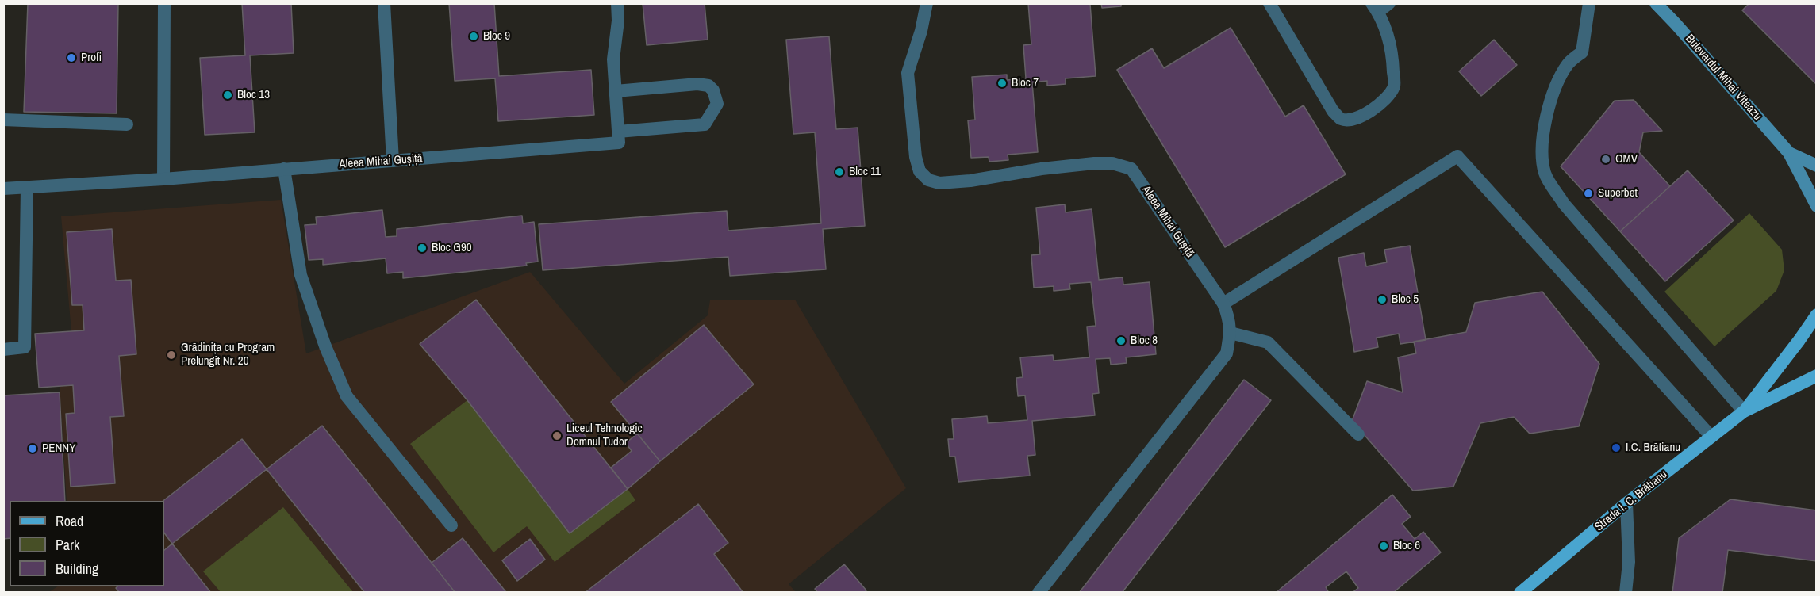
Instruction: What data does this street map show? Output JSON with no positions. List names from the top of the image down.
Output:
{
  "streets": {
    "main road": ["Bulevardul Mihai Viteazu", "Strada I. C. Brătianu"],
    "street": ["Aleea Mihai Gușiță"]
  },
  "places": [
    "Bloc 9",
    "Profi",
    "Bloc 7",
    "Bloc 13",
    "OMV",
    "Bloc 11",
    "Superbet",
    "Bloc G90",
    "Bloc 5",
    "Bloc 8",
    "Grădinița cu Program Prelungit Nr. 20",
    "Liceul Tehnologic Domnul Tudor",
    "I.C. Brătianu",
    "PENNY",
    "Bloc 6"
  ],
  "legend": ["Road", "Park", "Building"]
}
